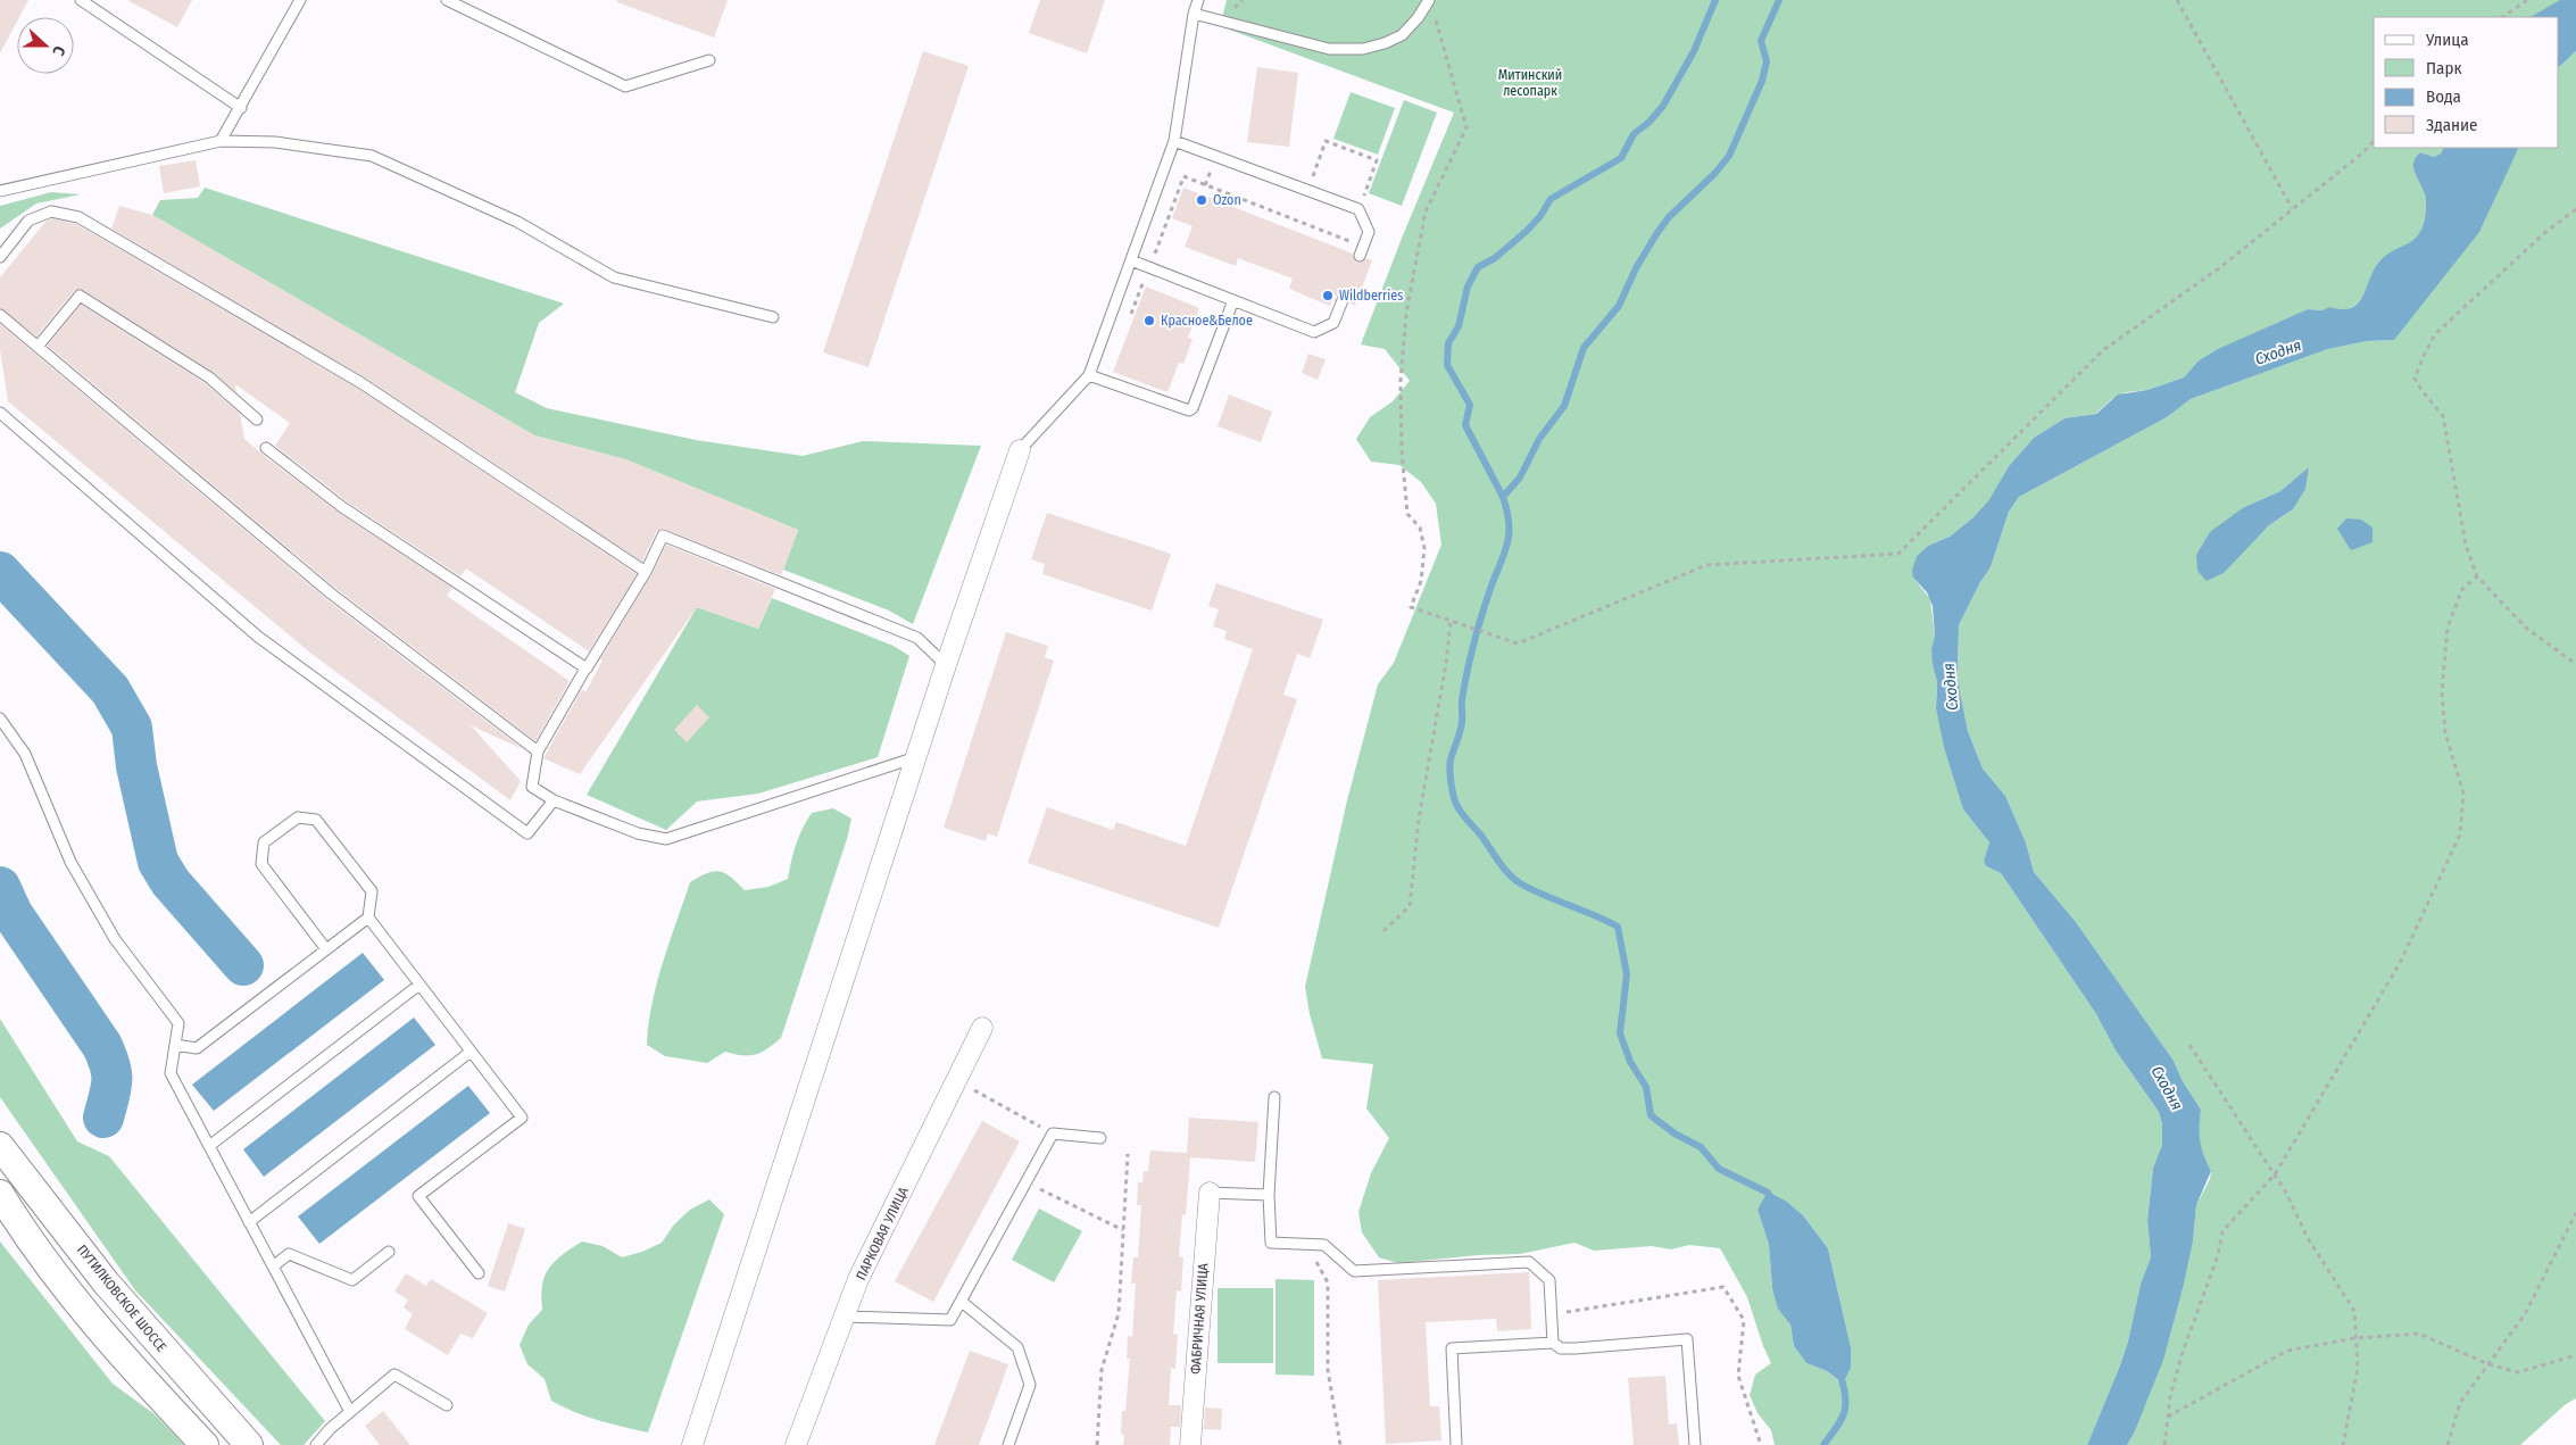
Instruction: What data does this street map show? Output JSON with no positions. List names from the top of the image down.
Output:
{
  "streets": {
    "main road": ["ПУТИЛКОВСКОЕ ШОССЕ"],
    "street": ["ПАРКОВАЯ УЛИЦА", "ФАБРИЧНАЯ УЛИЦА"]
  },
  "water": ["Сходня"],
  "parks": ["Митинский лесопарк"],
  "places": ["Ozon", "Wildberries", "Красное&Белое"],
  "legend": [
    "Улица",
    "Парк",
    "Вода",
    "Здание"
  ],
  "north": "right"
}
